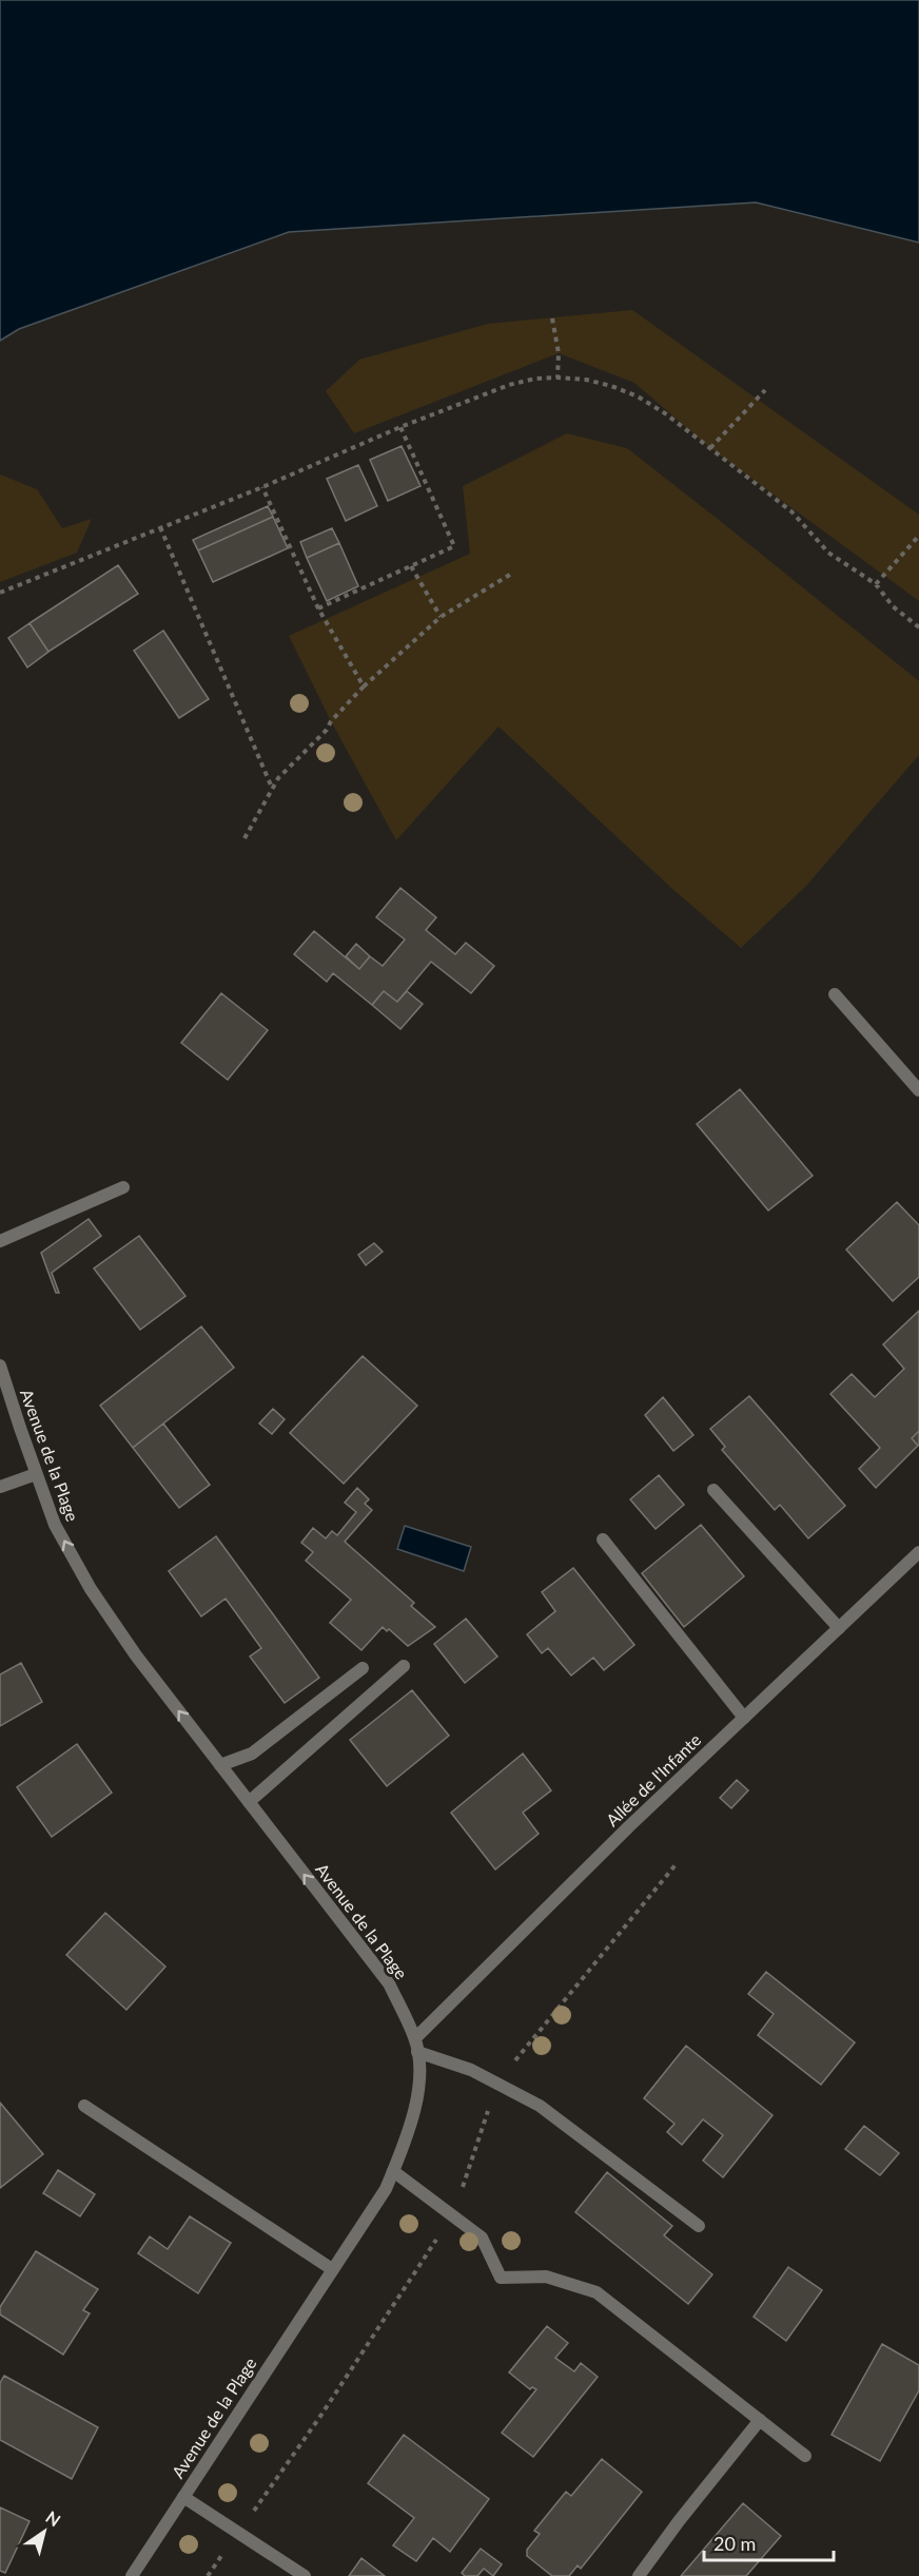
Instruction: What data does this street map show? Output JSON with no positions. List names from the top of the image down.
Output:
{
  "streets": {
    "street": ["Avenue de la Plage", "Allée de l'Infante"]
  },
  "crossings": [
    ["Avenue de la Plage", "Allée de l'Infante"]
  ],
  "one_way": ["Avenue de la Plage"],
  "scale_bar": "20 m",
  "north": "top right"
}
